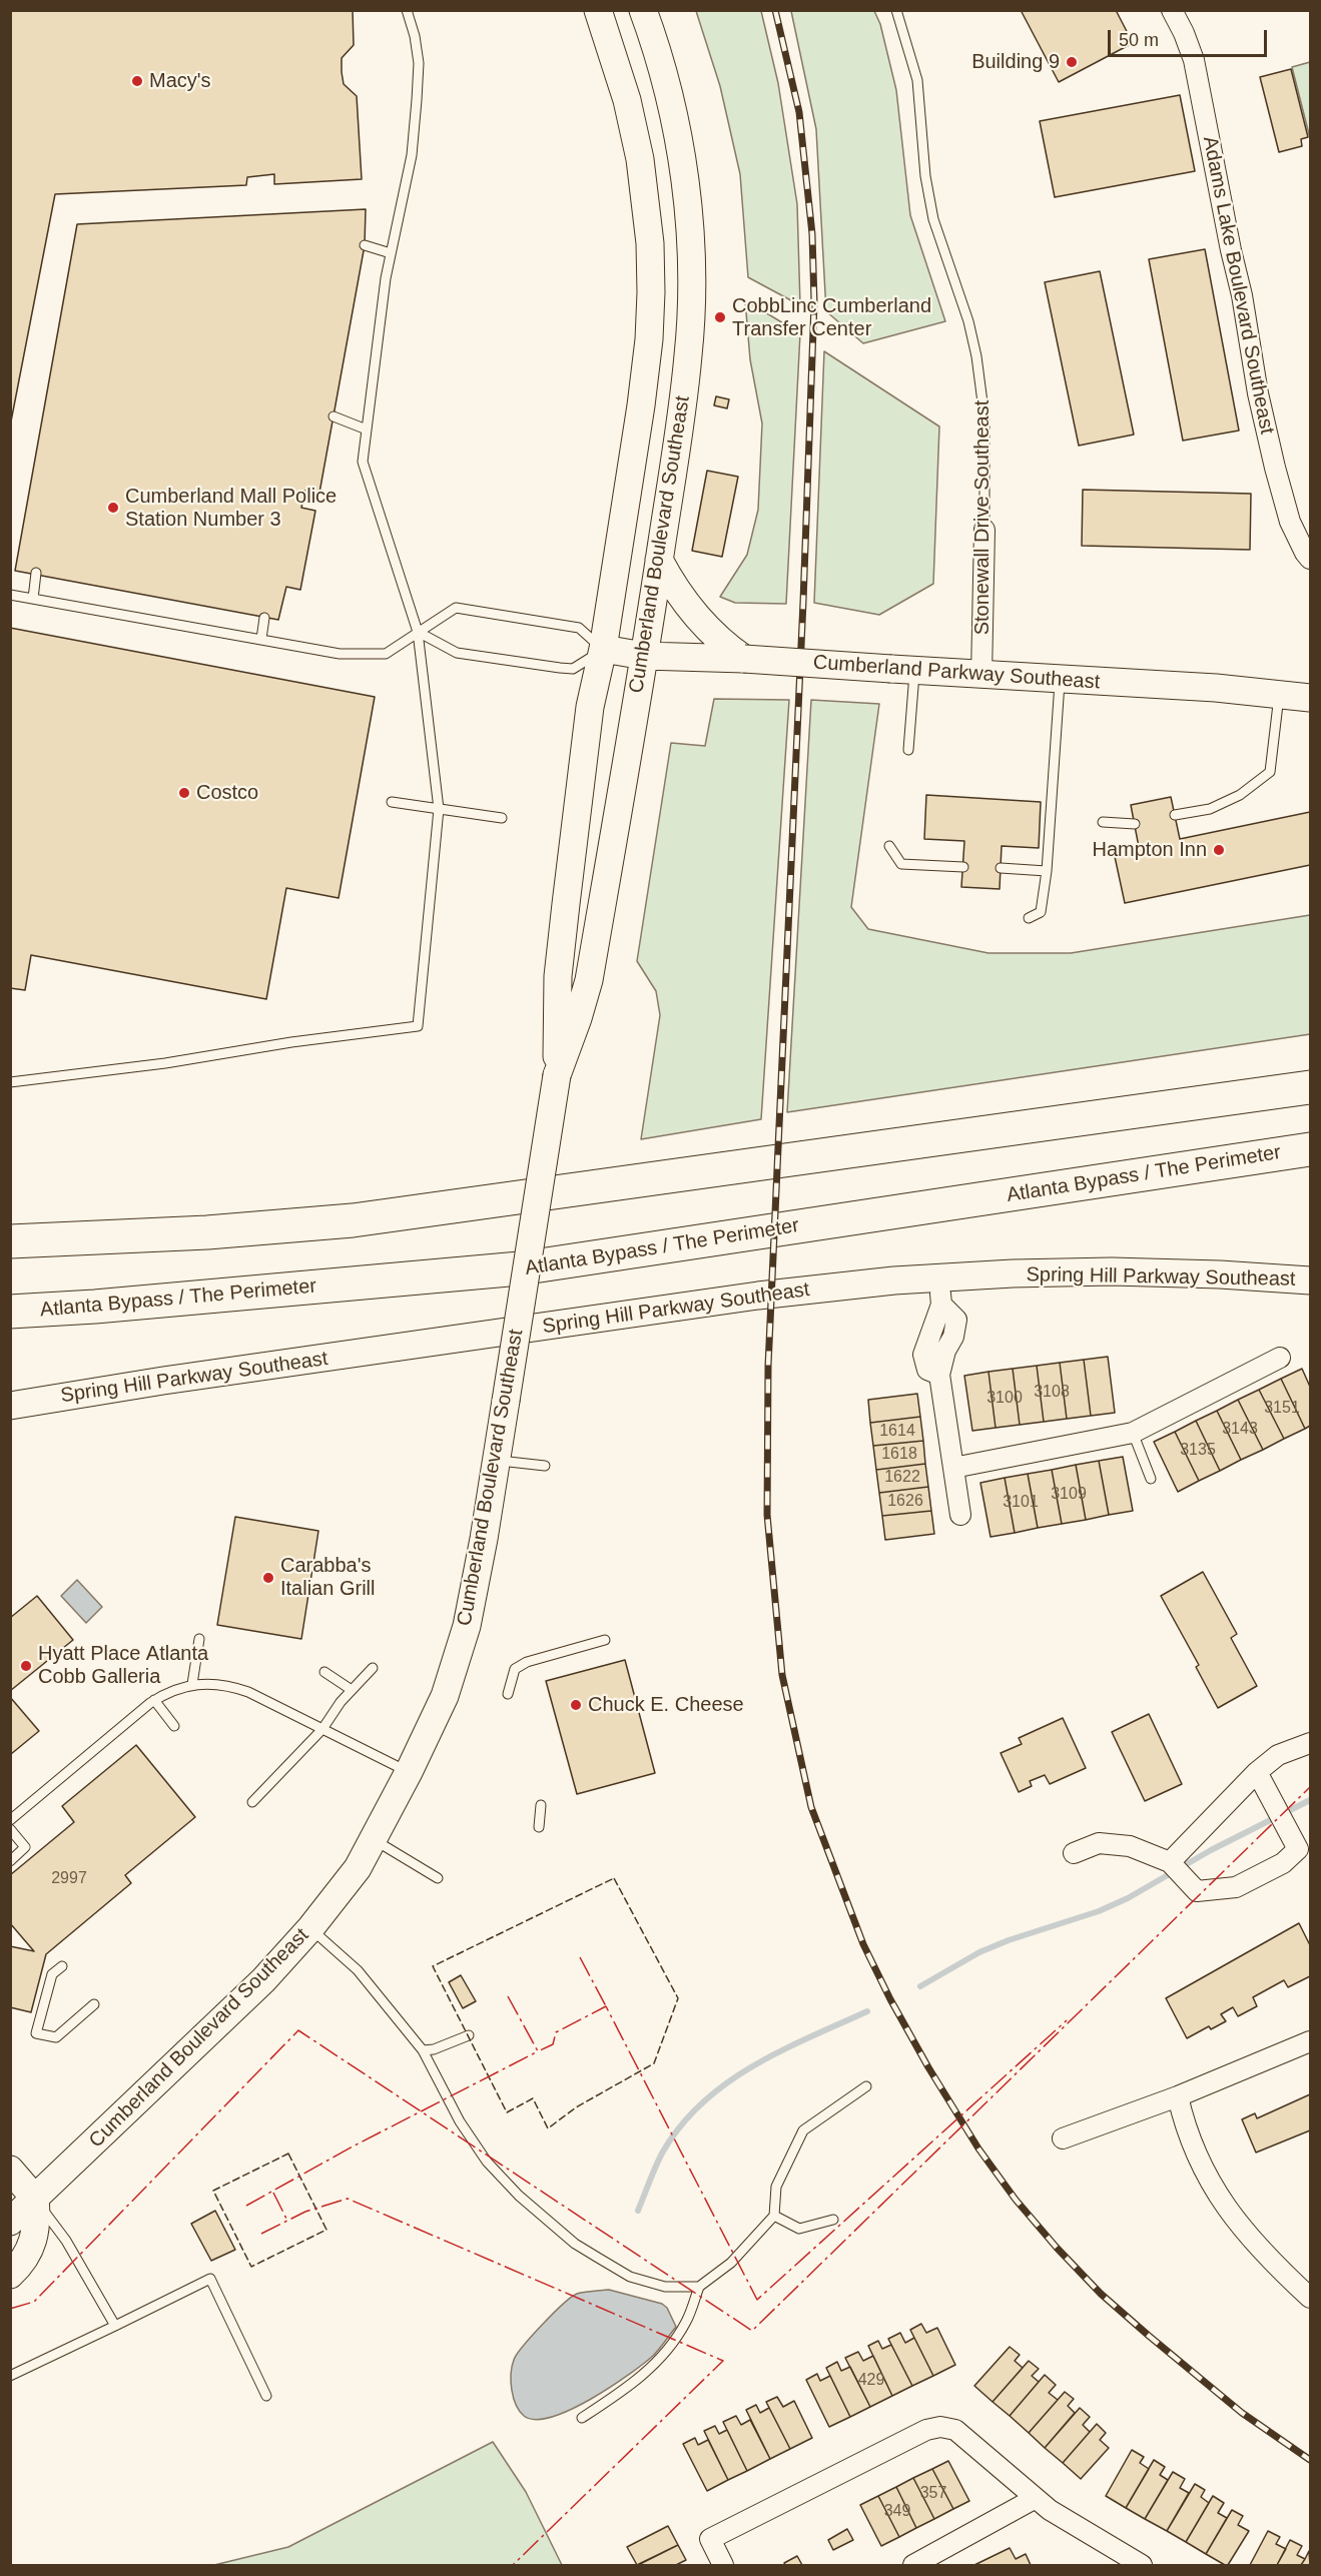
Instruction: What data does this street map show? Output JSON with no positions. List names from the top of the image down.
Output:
{
  "streets": {
    "highway": ["Atlanta Bypass / The Perimeter"],
    "main road": ["Cumberland Boulevard Southeast", "Cumberland Parkway Southeast", "Spring Hill Parkway Southeast"],
    "street": ["Adams Lake Boulevard Southeast", "Stonewall Drive Southeast"]
  },
  "crossings": [
    ["Stonewall Drive Southeast", "Cumberland Parkway Southeast"],
    ["Cumberland Boulevard Southeast", "Cumberland Parkway Southeast"]
  ],
  "places": [
    "Building 9",
    "Macy's",
    "CobbLinc Cumberland Transfer Center",
    "Cumberland Mall Police Station Number 3",
    "Costco",
    "Hampton Inn",
    "Carabba's Italian Grill",
    "Hyatt Place Atlanta Cobb Galleria",
    "Chuck E. Cheese"
  ],
  "house_numbers": [
    "3108",
    "3100",
    "3151",
    "3143",
    "1614",
    "3135",
    "1618",
    "1622",
    "3109",
    "1626",
    "3101",
    "2997",
    "429",
    "357",
    "349"
  ],
  "scale_bar": "50 m"
}
